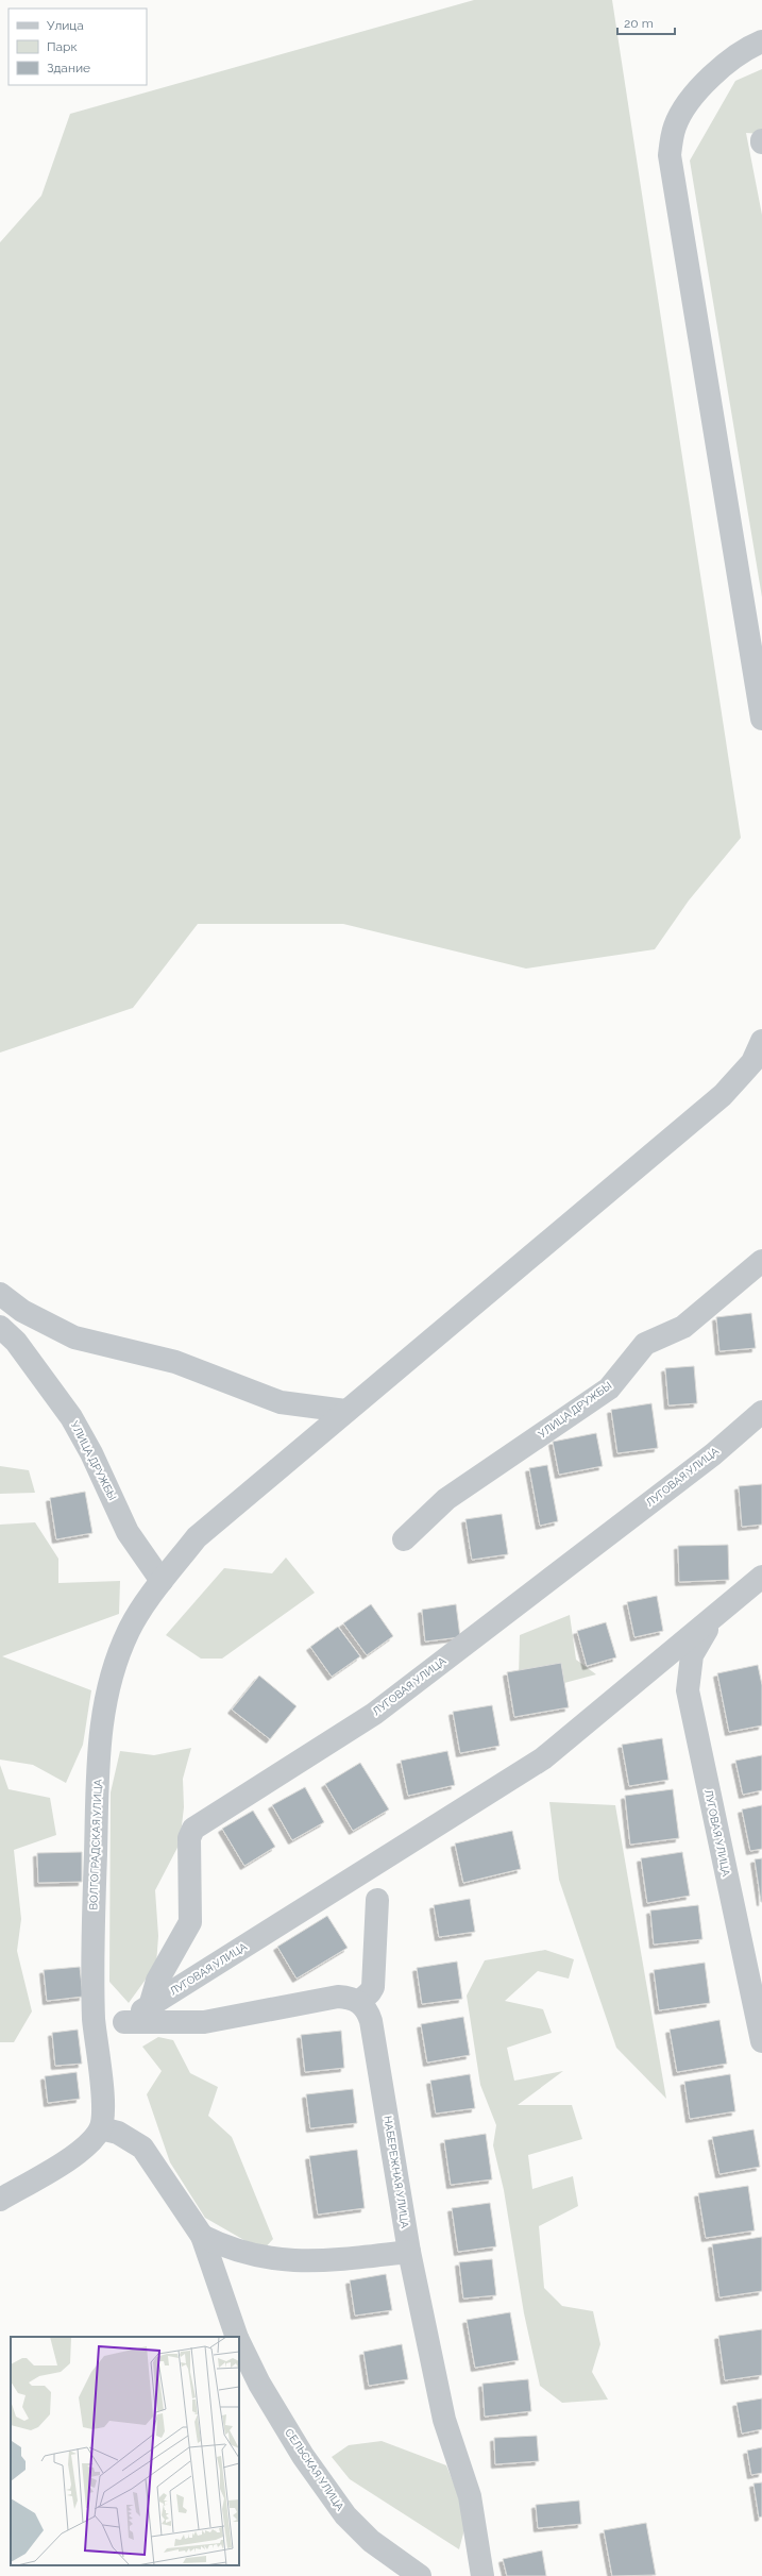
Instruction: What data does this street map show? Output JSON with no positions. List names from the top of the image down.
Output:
{
  "streets": {
    "street": [
      "УЛИЦА ДРУЖБЫ",
      "ЛУГОВАЯ УЛИЦА",
      "ВОЛГОГРАДСКАЯ УЛИЦА",
      "НАБЕРЕЖНАЯ УЛИЦА",
      "СЕЛЬСКАЯ УЛИЦА"
    ]
  },
  "crossings": [
    ["УЛИЦА ДРУЖБЫ", "ВОЛГОГРАДСКАЯ УЛИЦА"],
    ["ЛУГОВАЯ УЛИЦА", "ВОЛГОГРАДСКАЯ УЛИЦА"],
    ["ВОЛГОГРАДСКАЯ УЛИЦА", "СЕЛЬСКАЯ УЛИЦА"]
  ],
  "legend": ["Улица", "Парк", "Здание"],
  "scale_bar": "20 m"
}
